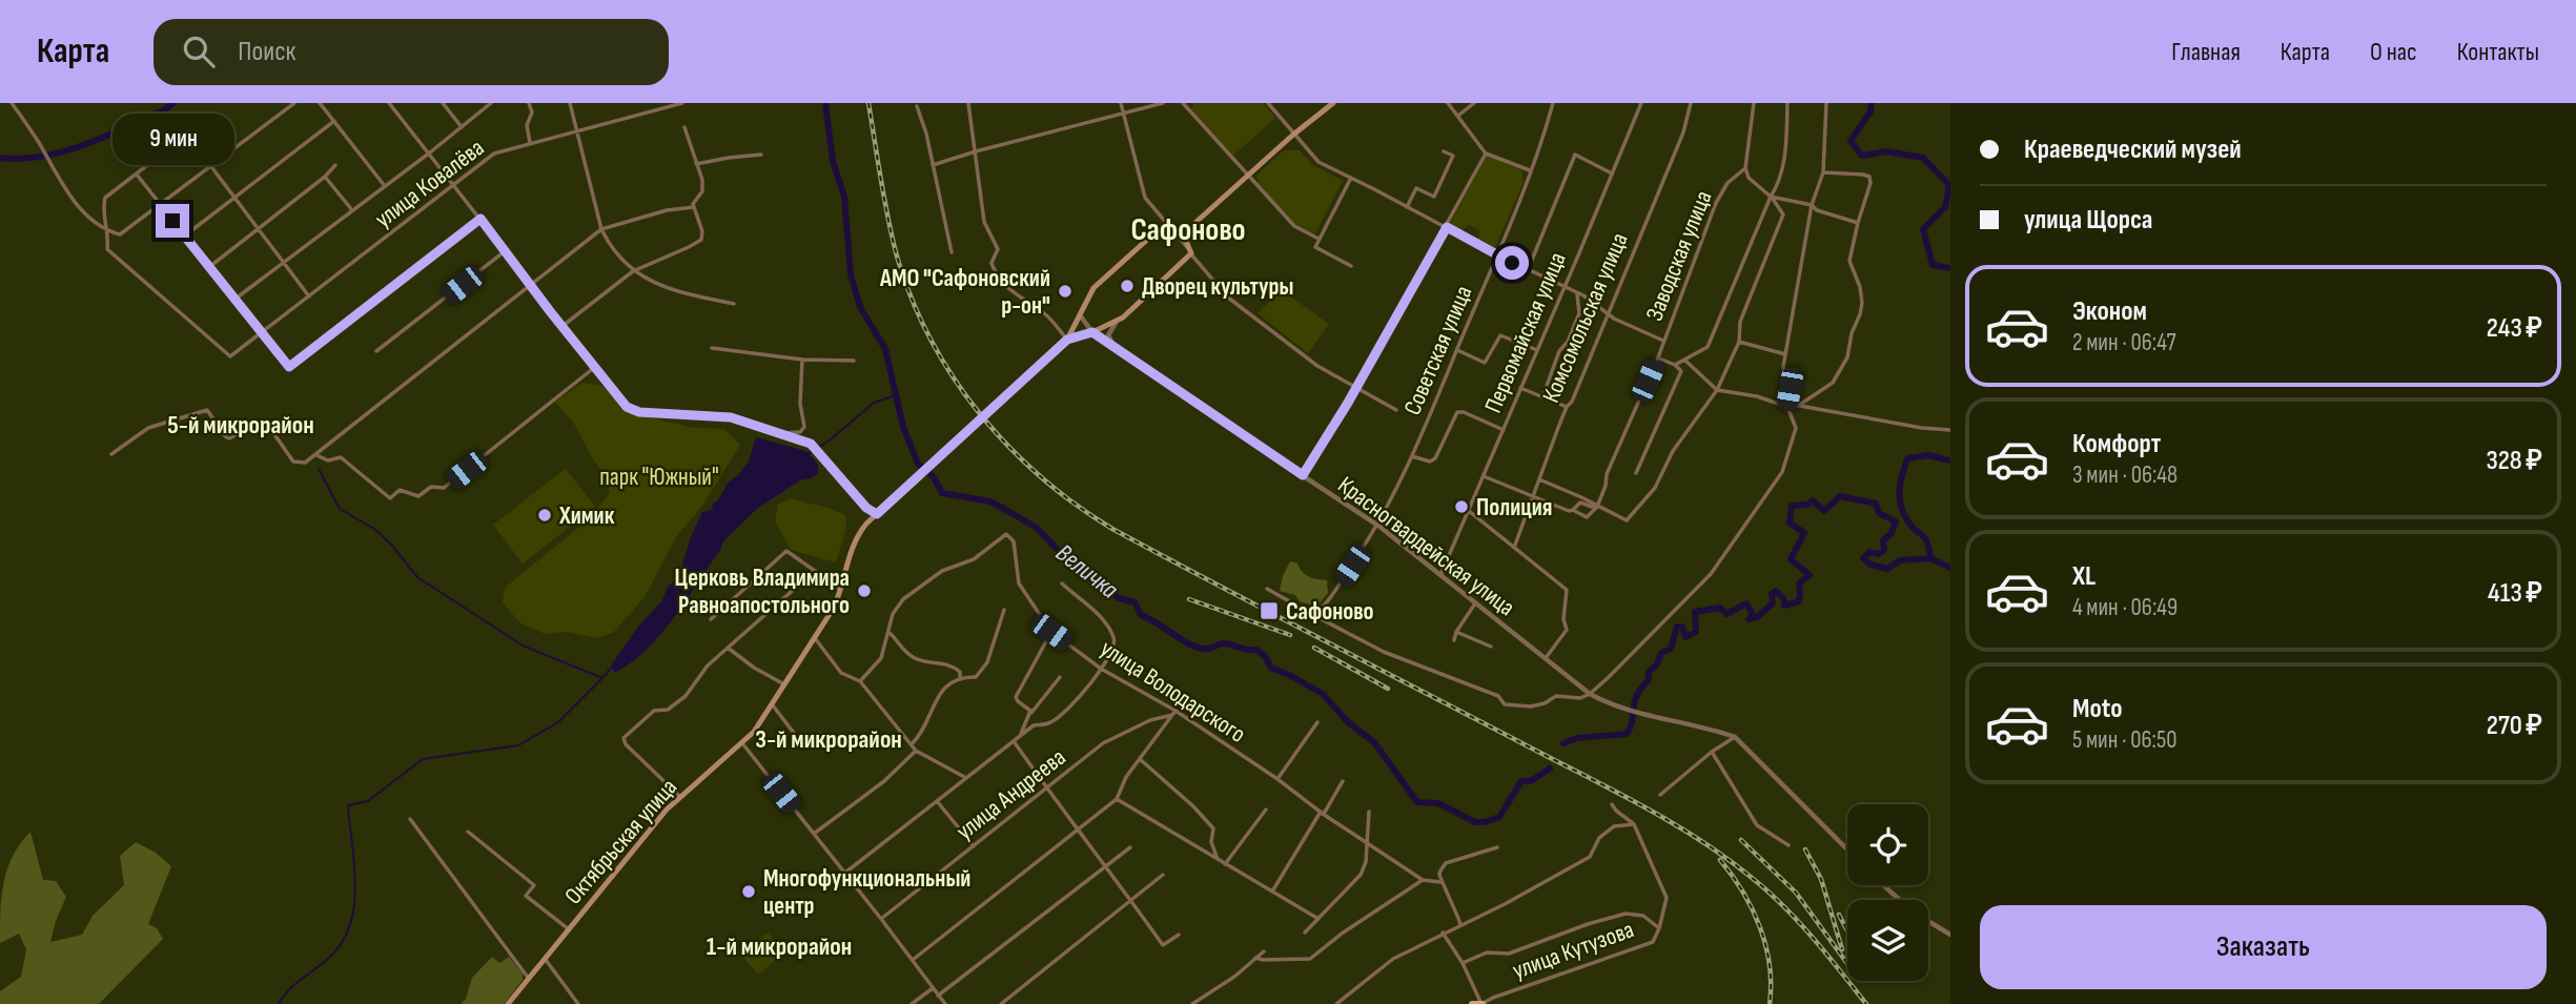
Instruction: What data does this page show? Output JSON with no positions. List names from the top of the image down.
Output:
{
  "streets": {
    "main road": ["Октябрьская улица", "улица Кутузова"],
    "street": [
      "улица Ковалёва",
      "Заводская улица",
      "Комсомольская улица",
      "Первомайская улица",
      "Советская улица",
      "Красногвардейская улица",
      "улица Володарского",
      "улица Андреева"
    ]
  },
  "crossings": [
    ["Первомайская улица", "Красногвардейская улица"],
    ["Советская улица", "Красногвардейская улица"],
    ["Красногвардейская улица", "Октябрьская улица"],
    ["улица Володарского", "улица Андреева"]
  ],
  "districts": [
    "Сафоново",
    "5-й микрорайон",
    "3-й микрорайон",
    "1-й микрорайон"
  ],
  "water": ["Величка"],
  "parks": ["парк \"Южный\""],
  "places": {
    "other": [
      "Дворец культуры",
      "АМО \"Сафоновский р-он\"",
      "Полиция",
      "Химик",
      "Церковь Владимира Равноапостольного",
      "Многофункциональный центр"
    ],
    "transit": ["Сафоново"]
  },
  "page": {
    "header": "Карта",
    "search": "Поиск",
    "nav": [
      "Главная",
      "Карта",
      "О нас",
      "Контакты"
    ],
    "banner": ["Краеведческий музей", "улица Щорса"],
    "bubble": "9 мин",
    "list": [
      {
        "name": "Эконом",
        "note": "2 мин · 06:47",
        "value": "243 ₽"
      },
      {
        "name": "Комфорт",
        "note": "3 мин · 06:48",
        "value": "328 ₽"
      },
      {
        "name": "XL",
        "note": "4 мин · 06:49",
        "value": "413 ₽"
      },
      {
        "name": "Moto",
        "note": "5 мин · 06:50",
        "value": "270 ₽"
      }
    ],
    "buttons": "Заказать"
  }
}
